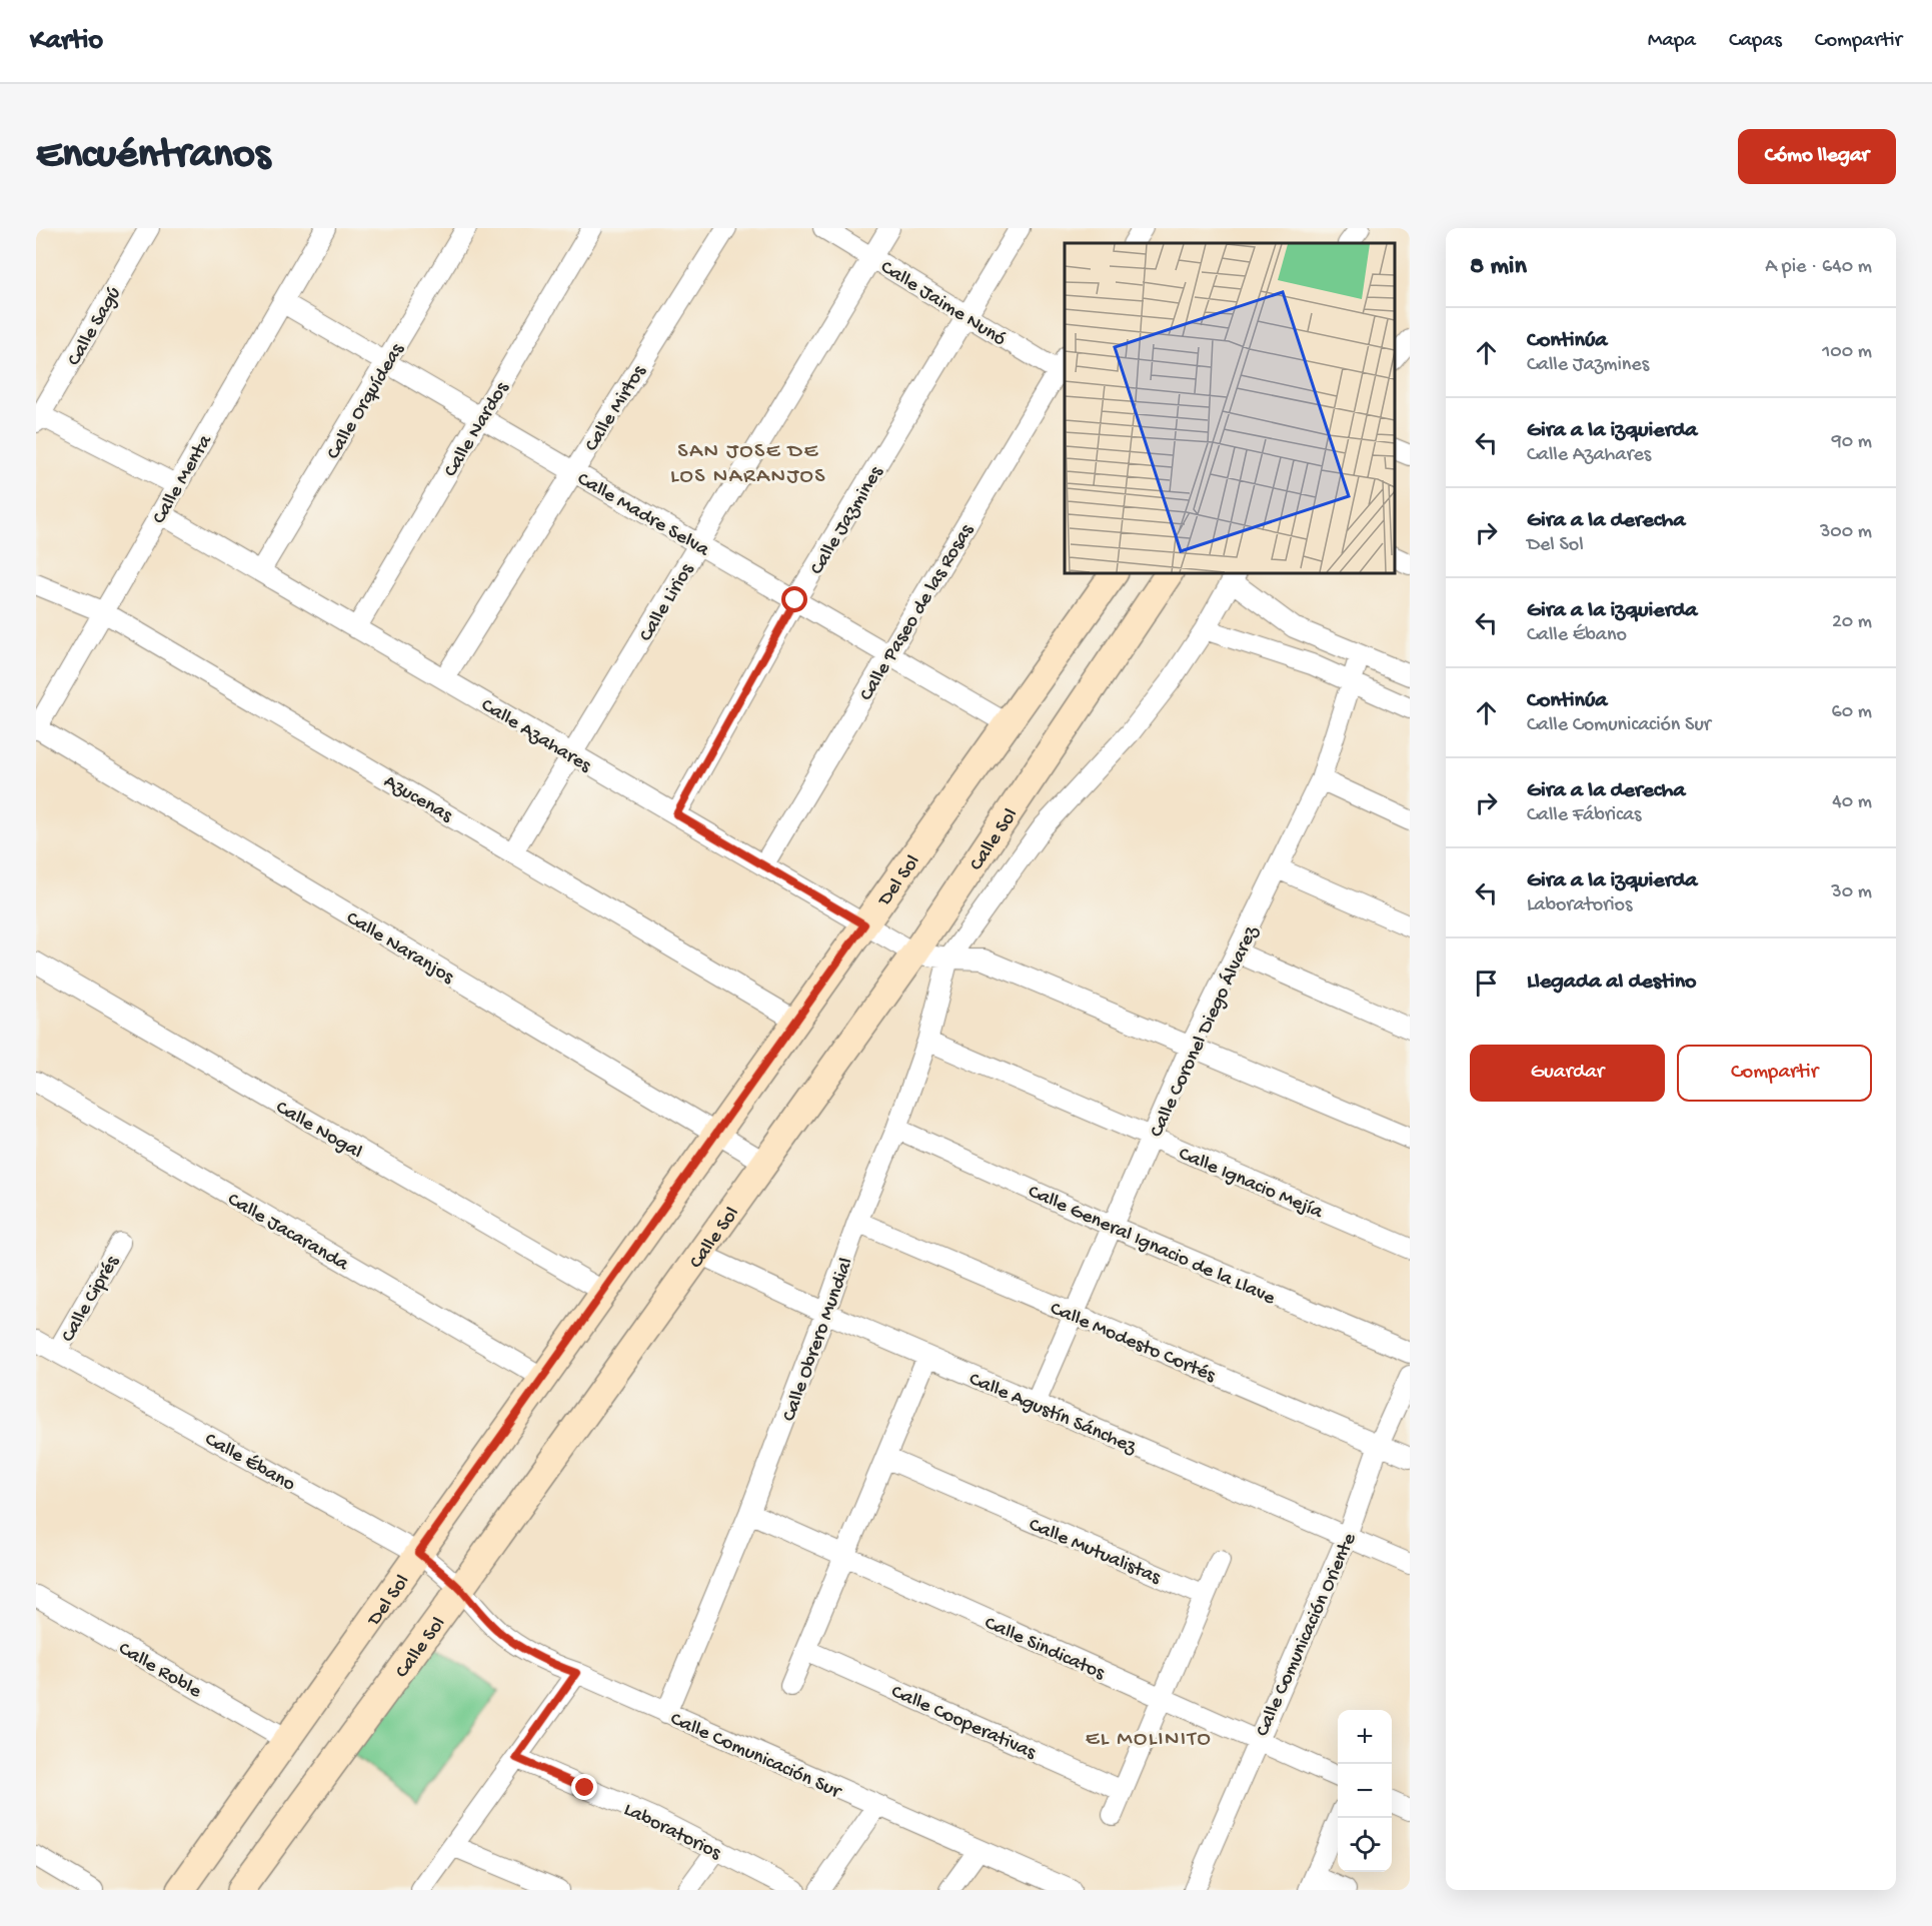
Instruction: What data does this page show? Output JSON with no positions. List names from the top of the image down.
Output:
{
  "streets": {
    "street": [
      "Calle Jaime Nunó",
      "Calle Sagú",
      "Calle Orquídeas",
      "Calle Mirtos",
      "Calle Nardos",
      "Calle Menta",
      "Calle Madre Selva",
      "Calle Jazmines",
      "Calle Lirios",
      "Calle Paseo de las Rosas",
      "Calle Azahares",
      "Azucenas",
      "Calle Sol",
      "Del Sol",
      "Calle Naranjos",
      "Calle Coronel Diego Álvarez",
      "Calle Nogal",
      "Calle Ignacio Mejía",
      "Calle Jacaranda",
      "Calle General Ignacio de la Llave",
      "Calle Ciprés",
      "Calle Obrero Mundial",
      "Calle Modesto Cortés",
      "Calle Agustín Sánchez",
      "Calle Ébano",
      "Calle Mutualistas",
      "Calle Comunicación Oriente",
      "Calle Sindicatos",
      "Calle Roble",
      "Calle Cooperativas",
      "Calle Comunicación Sur",
      "Laboratorios"
    ]
  },
  "crossings": [
    ["Calle Jaime Nunó", "Calle Jazmines"],
    ["Calle Jaime Nunó", "Calle Lirios"],
    ["Calle Jaime Nunó", "Calle Paseo de las Rosas"],
    ["Calle Orquídeas", "Calle Madre Selva"],
    ["Calle Orquídeas", "Calle Azahares"],
    ["Calle Mirtos", "Calle Madre Selva"],
    ["Calle Mirtos", "Calle Azahares"],
    ["Calle Nardos", "Calle Madre Selva"],
    ["Calle Nardos", "Calle Azahares"],
    ["Calle Menta", "Calle Madre Selva"],
    ["Calle Menta", "Calle Azahares"],
    ["Calle Menta", "Azucenas"],
    ["Calle Menta", "Calle Naranjos"],
    ["Calle Madre Selva", "Calle Jazmines"],
    ["Calle Madre Selva", "Calle Lirios"],
    ["Calle Madre Selva", "Calle Paseo de las Rosas"],
    ["Calle Madre Selva", "Del Sol"],
    ["Calle Jazmines", "Calle Azahares"],
    ["Calle Lirios", "Calle Azahares"],
    ["Calle Lirios", "Azucenas"],
    ["Calle Paseo de las Rosas", "Calle Azahares"],
    ["Calle Azahares", "Calle Sol"],
    ["Calle Azahares", "Del Sol"],
    ["Azucenas", "Del Sol"],
    ["Calle Sol", "Calle Naranjos"],
    ["Calle Sol", "Calle Agustín Sánchez"],
    ["Calle Sol", "Calle Ébano"],
    ["Calle Sol", "Calle Comunicación Sur"],
    ["Del Sol", "Calle Naranjos"],
    ["Del Sol", "Calle Nogal"],
    ["Del Sol", "Calle Jacaranda"],
    ["Del Sol", "Calle Ébano"],
    ["Del Sol", "Calle Roble"],
    ["Calle Coronel Diego Álvarez", "Calle Ignacio Mejía"],
    ["Calle Coronel Diego Álvarez", "Calle General Ignacio de la Llave"],
    ["Calle Coronel Diego Álvarez", "Calle Modesto Cortés"],
    ["Calle Coronel Diego Álvarez", "Calle Agustín Sánchez"],
    ["Calle Ignacio Mejía", "Calle Obrero Mundial"],
    ["Calle General Ignacio de la Llave", "Calle Obrero Mundial"],
    ["Calle Ciprés", "Calle Ébano"],
    ["Calle Obrero Mundial", "Calle Modesto Cortés"],
    ["Calle Obrero Mundial", "Calle Agustín Sánchez"],
    ["Calle Obrero Mundial", "Calle Sindicatos"],
    ["Calle Obrero Mundial", "Calle Comunicación Sur"],
    ["Calle Modesto Cortés", "Calle Comunicación Oriente"],
    ["Calle Agustín Sánchez", "Calle Comunicación Oriente"],
    ["Calle Ébano", "Calle Comunicación Sur"],
    ["Calle Comunicación Oriente", "Calle Sindicatos"]
  ],
  "districts": ["SAN JOSE DE LOS NARANJOS", "EL MOLINITO"],
  "page": {
    "header": "Kartio",
    "nav": ["Mapa", "Capas", "Compartir"],
    "buttons": [
      "Cómo llegar",
      ["Guardar", "Compartir"]
    ],
    "title": "Encuéntranos",
    "heading": ["8 min", "A pie · 640 m"],
    "list": [
      ["Continúa", "Calle Jazmines", "100 m"],
      ["Gira a la izquierda", "Calle Azahares", "90 m"],
      ["Gira a la derecha", "Del Sol", "300 m"],
      ["Gira a la izquierda", "Calle Ébano", "20 m"],
      ["Continúa", "Calle Comunicación Sur", "60 m"],
      ["Gira a la derecha", "Calle Fábricas", "40 m"],
      ["Gira a la izquierda", "Laboratorios", "30 m"],
      "Llegada al destino"
    ],
    "map_buttons": ["+", "−"]
  }
}
